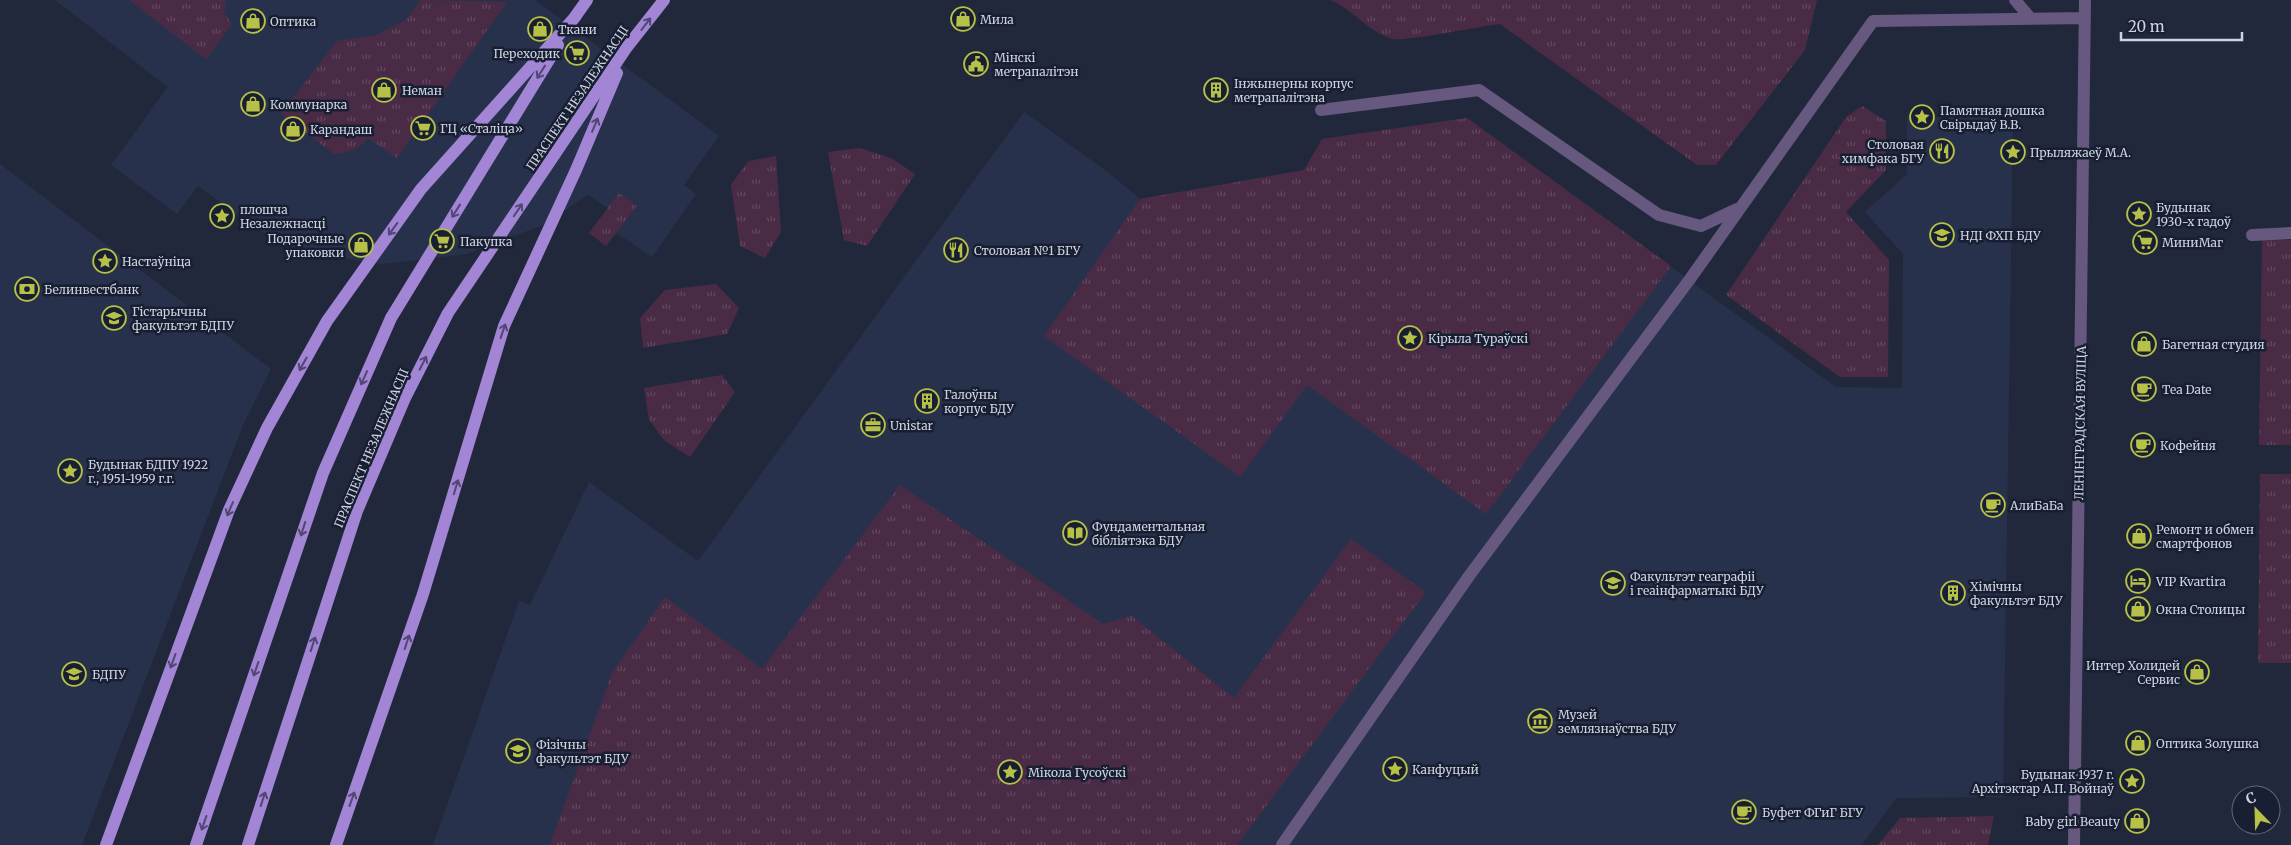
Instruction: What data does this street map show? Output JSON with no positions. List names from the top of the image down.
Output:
{
  "streets": {
    "main road": ["ПРАСПЕКТ НЕЗАЛЕЖНАСЦІ"],
    "street": ["ЛЕНІНГРАДСКАЯ ВУЛІЦА"]
  },
  "places": {
    "shop": [
      "Мила",
      "Оптика",
      "Ткани",
      "Неман",
      "Коммунарка",
      "Карандаш",
      "Подарочные упаковки",
      "Багетная студия",
      "Ремонт и обмен смартфонов",
      "Окна Столицы",
      "Интер Холидей Сервис",
      "Оптика Золушка",
      "Baby girl Beauty"
    ],
    "supermarket": [
      "Переходик",
      "ГЦ «Сталіца»",
      "Пакупка",
      "МиниМаг"
    ],
    "public building": ["Мінскі метрапалітэн"],
    "building": ["Інжынерны корпус метрапалітэна", "Галоўны корпус БДУ", "Хімічны факультэт БДУ"],
    "place": [
      "Памятная дошка Свірыдаў В.В.",
      "Прыляжаеў М.А.",
      "Будынак 1930-х гадоў",
      "плошча Незалежнасці",
      "Настаўніца",
      "Кірыла Тураўскі",
      "Будынак БДПУ 1922 г., 1951-1959 г.г.",
      "Канфуцый",
      "Мікола Гусоўскі",
      "Будынак 1937 г. Архітэктар А.П. Войнаў"
    ],
    "restaurant": ["Столовая химфака БГУ", "Столовая №1 БГУ"],
    "school or university": [
      "НДІ ФХП БДУ",
      "Гістарычны факультэт БДПУ",
      "Факультэт геаграфіі і геаінфарматыкі БДУ",
      "БДПУ",
      "Фізічны факультэт БДУ"
    ],
    "bank": ["Белинвестбанк"],
    "cafe": [
      "Tea Date",
      "Кофейня",
      "АлиБаБа",
      "Буфет ФГиГ БГУ"
    ],
    "office": ["Unistar"],
    "library": ["Фундаментальная бібліятэка БДУ"],
    "hotel": ["VIP Kvartira"],
    "museum": ["Музей землязнаўства БДУ"]
  },
  "scale_bar": "20 m",
  "north": "top left"
}
